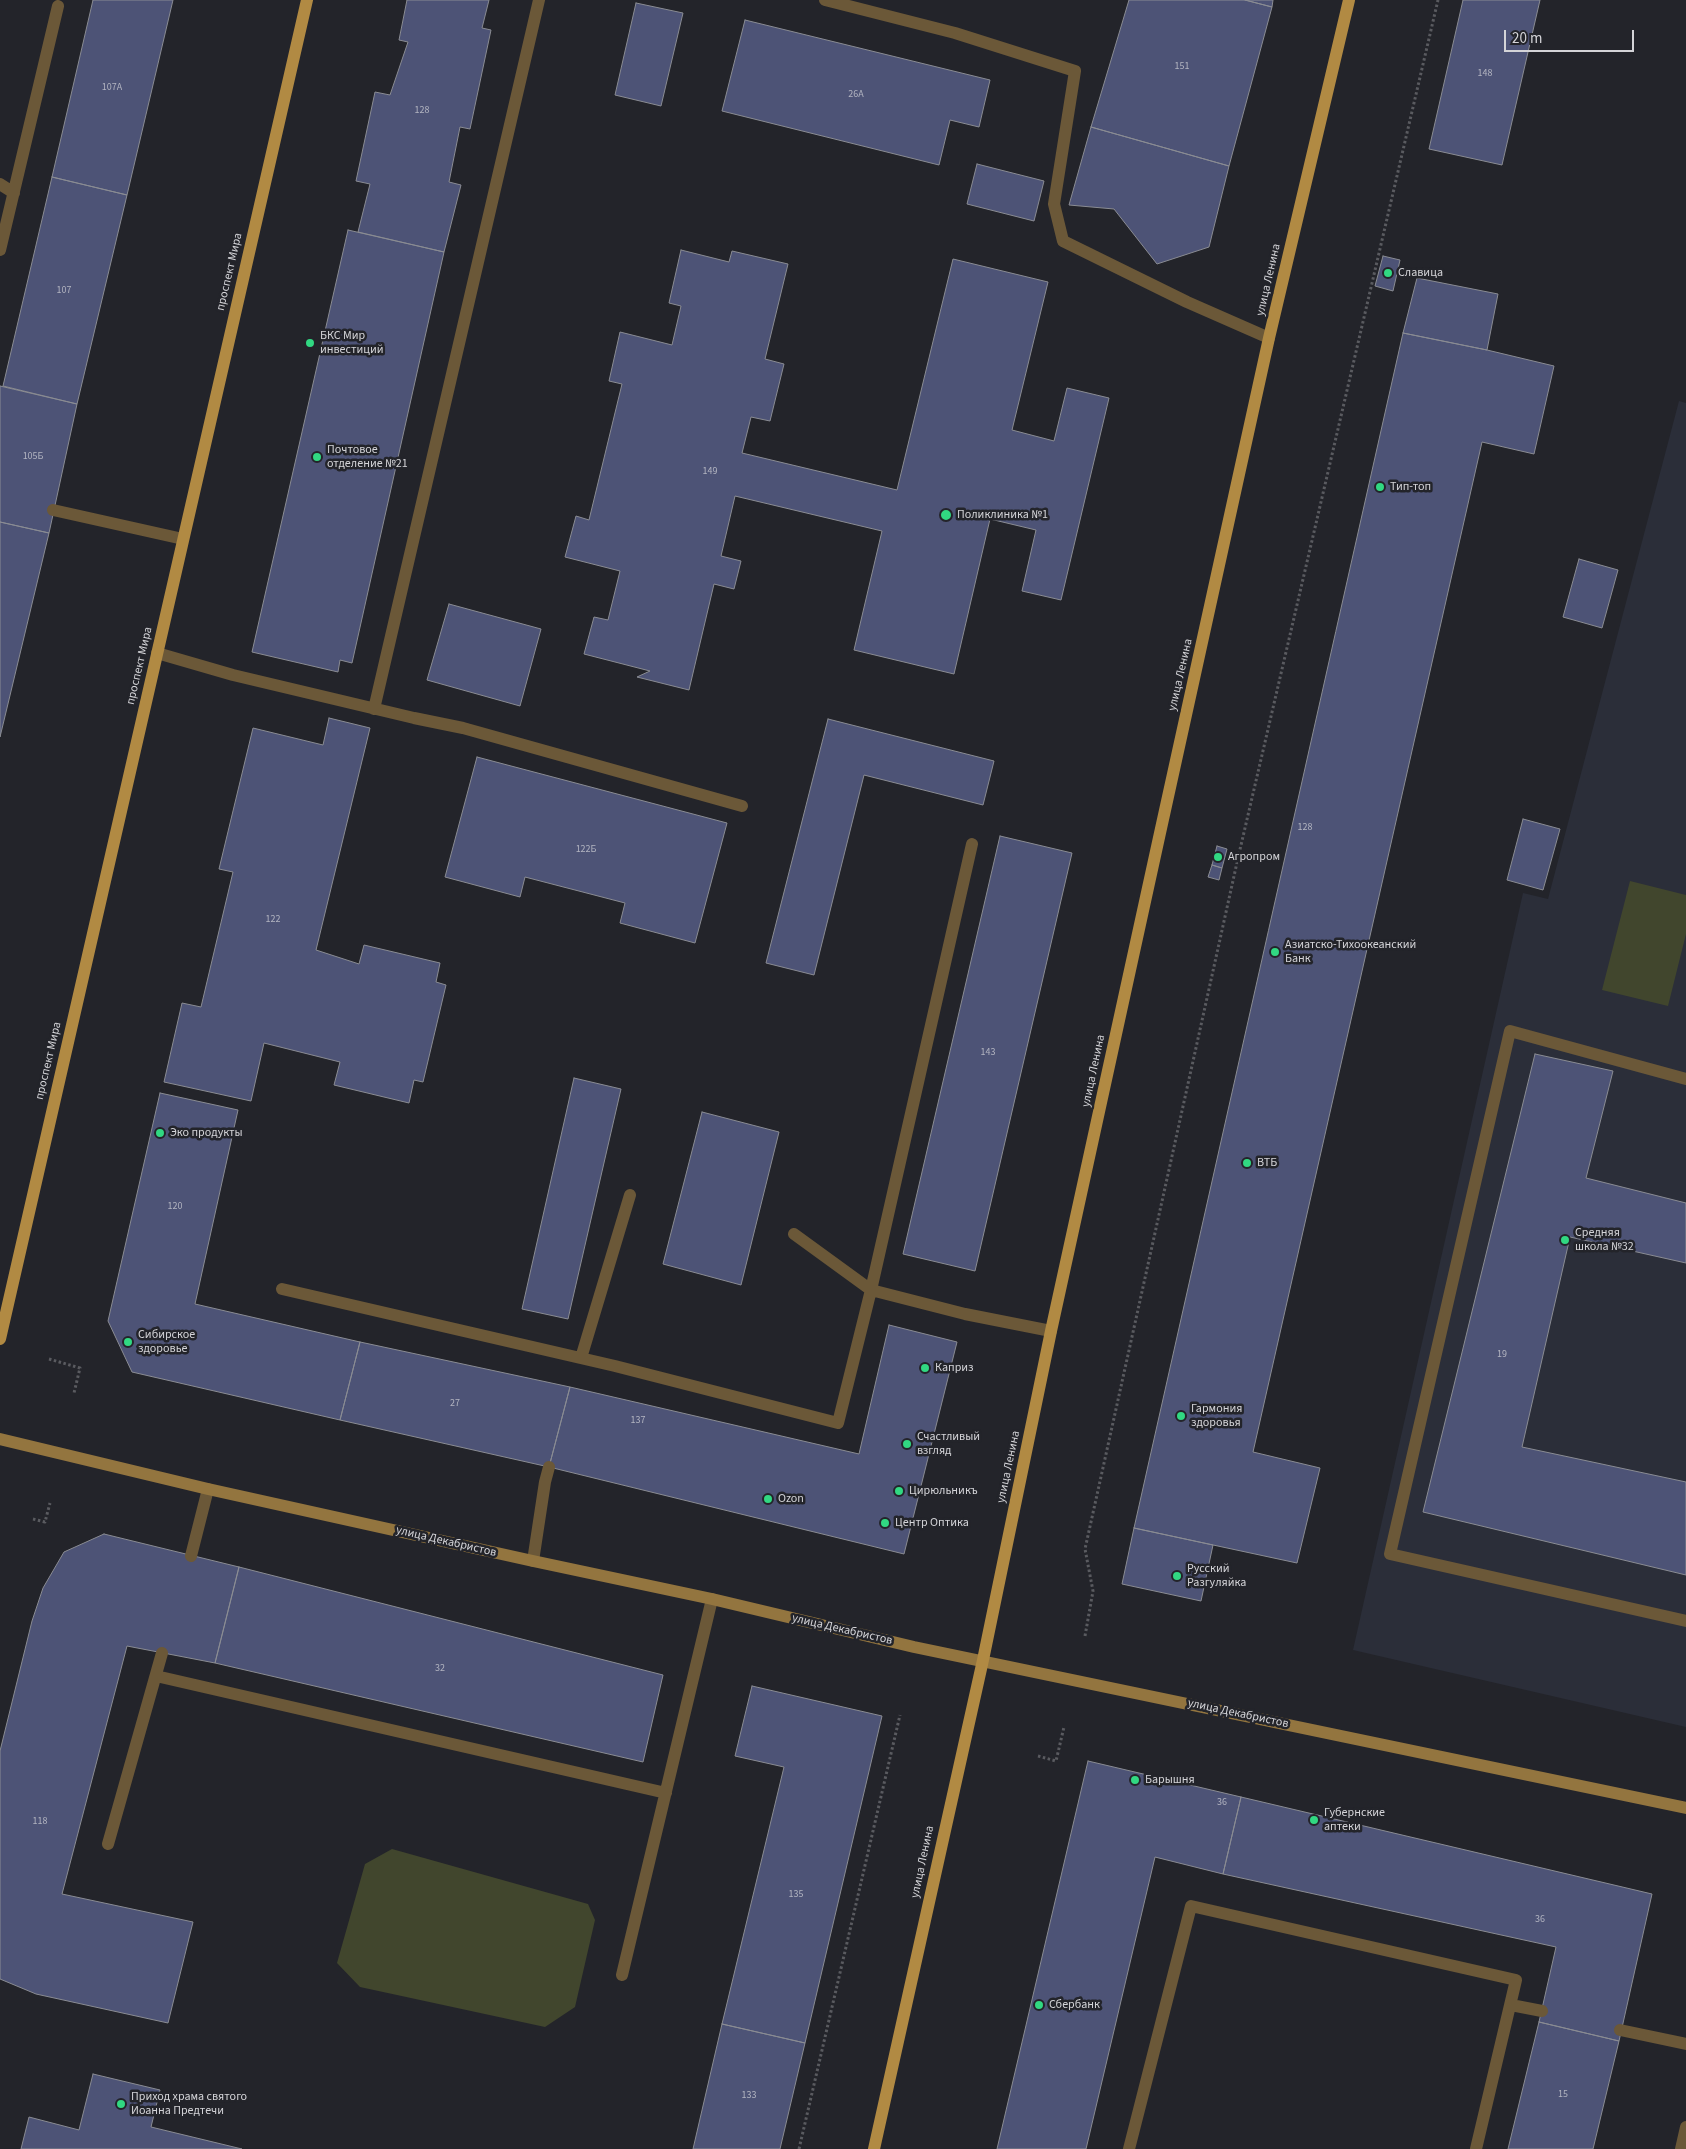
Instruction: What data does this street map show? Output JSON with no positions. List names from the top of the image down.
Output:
{
  "streets": {
    "main road": ["проспект Мира", "улица Ленина"],
    "street": ["улица Декабристов"]
  },
  "crossings": [
    ["улица Ленина", "улица Декабристов"]
  ],
  "places": [
    "Славица",
    "БКС Мир инвестиций",
    "Почтовое отделение №21",
    "Тип-топ",
    "Поликлиника №1",
    "Агропром",
    "Азиатско-Тихоокеанский Банк",
    "Эко продукты",
    "ВТБ",
    "Средняя школа №32",
    "Сибирское здоровье",
    "Каприз",
    "Гармония здоровья",
    "Счастливый взгляд",
    "Цирюльникъ",
    "Ozon",
    "Центр Оптика",
    "Русский Разгуляйка",
    "Барышня",
    "Губернские аптеки",
    "Сбербанк",
    "Приход храма святого Иоанна Предтечи"
  ],
  "house_numbers": [
    "151",
    "148",
    "107А",
    "26А",
    "128",
    "107",
    "105Б",
    "149",
    "128",
    "122Б",
    "122",
    "143",
    "120",
    "19",
    "27",
    "137",
    "32",
    "36",
    "118",
    "135",
    "36",
    "15",
    "133"
  ],
  "scale_bar": "20 m"
}
